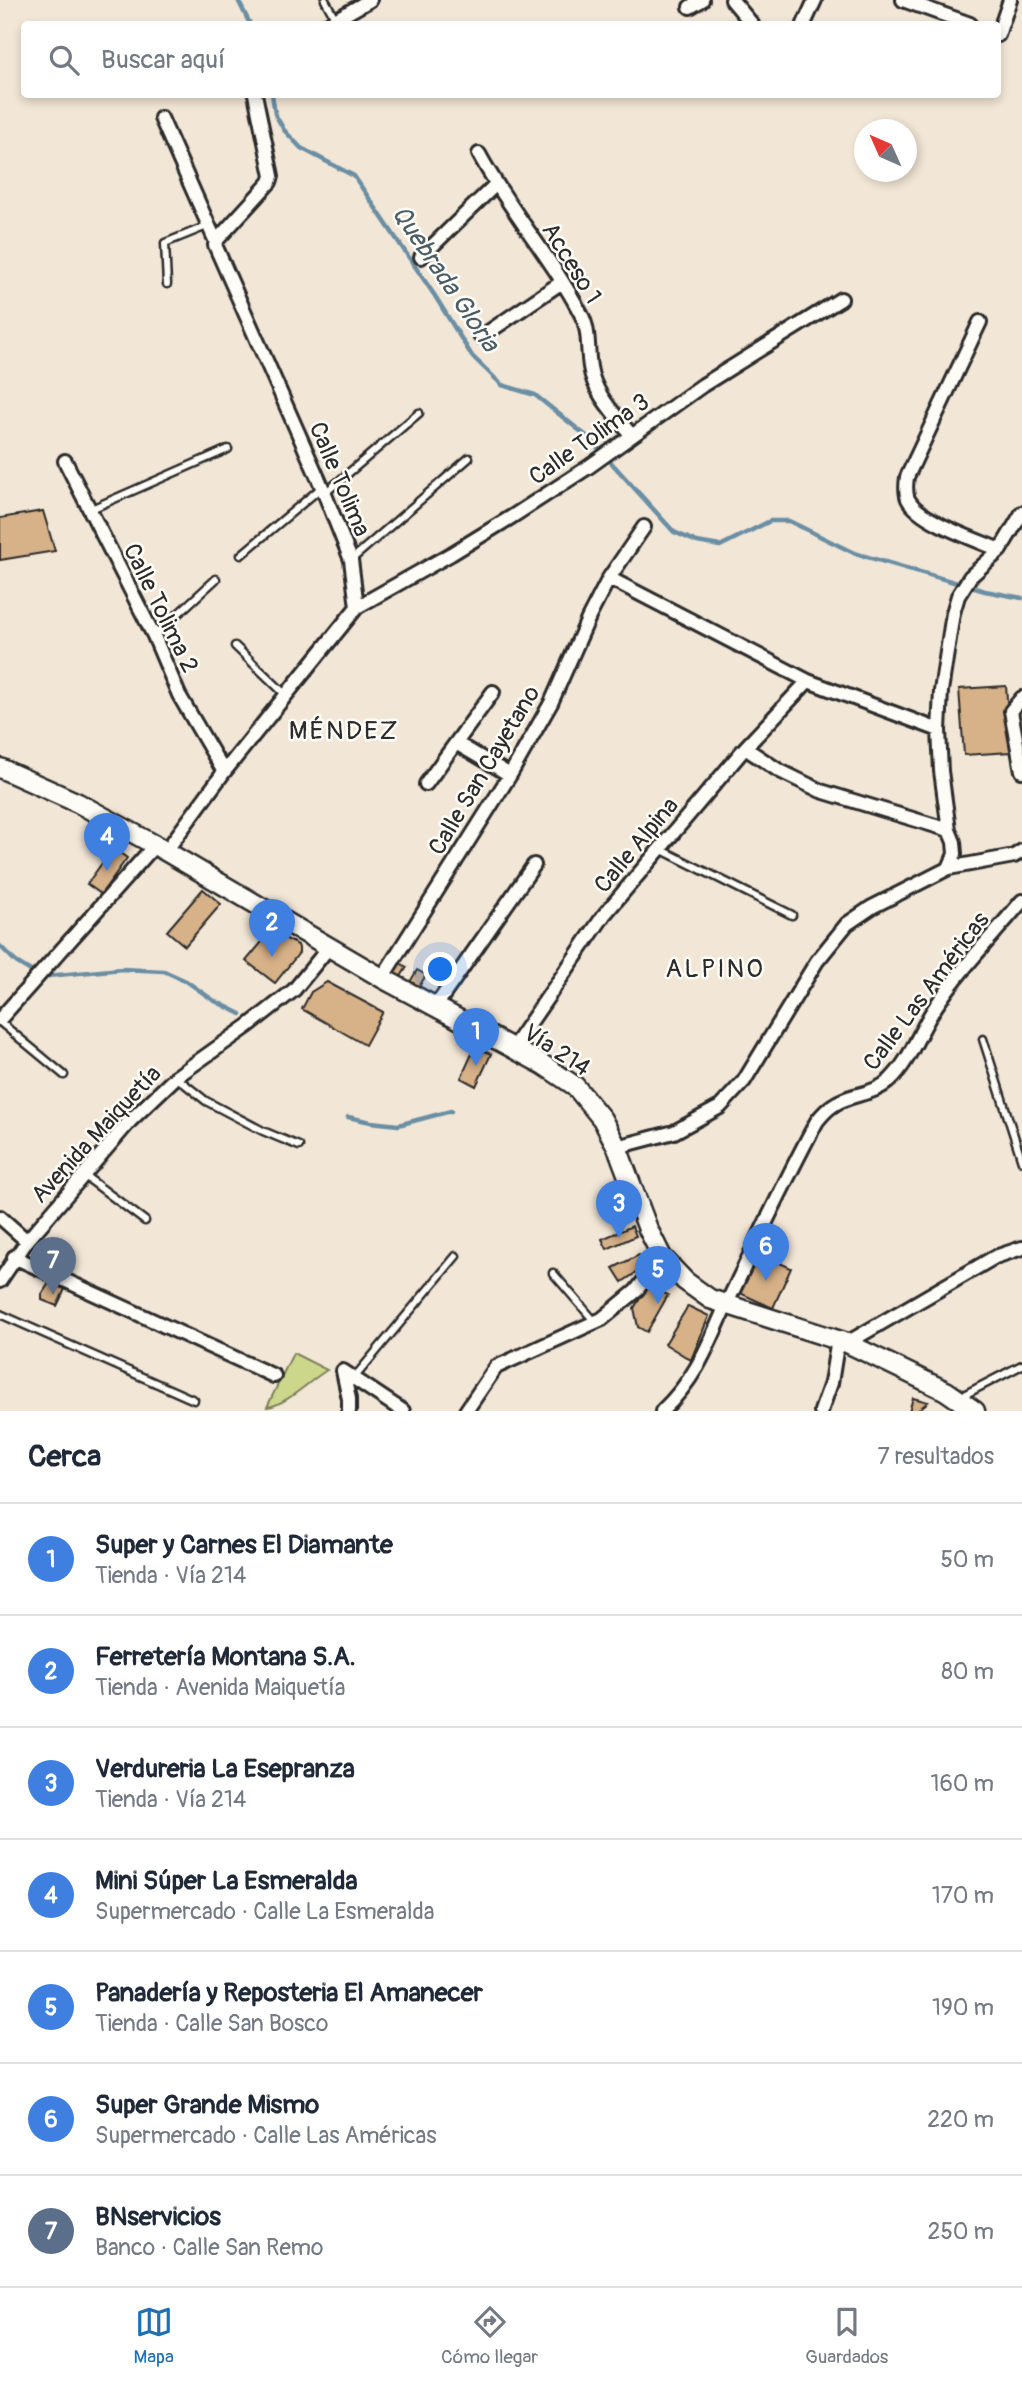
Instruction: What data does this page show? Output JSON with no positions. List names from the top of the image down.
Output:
{
  "streets": {
    "main road": ["Vía 214"],
    "street": [
      "Acceso 1",
      "Calle Tolima 3",
      "Calle Tolima",
      "Calle Tolima 2",
      "Calle San Cayetano",
      "Calle Alpina",
      "Calle Las Américas",
      "Avenida Maiquetía"
    ]
  },
  "crossings": [
    ["Acceso 1", "Calle Tolima 3"],
    ["Calle Tolima 3", "Calle Tolima"],
    ["Calle San Cayetano", "Vía 214"],
    ["Calle Alpina", "Vía 214"],
    ["Calle Las Américas", "Vía 214"],
    ["Vía 214", "Avenida Maiquetía"]
  ],
  "districts": ["MÉNDEZ", "ALPINO"],
  "water": ["Quebrada Gloria"],
  "north": "top left",
  "page": {
    "search": "Buscar aquí",
    "pins": [
      "4",
      "2",
      "1",
      "3",
      "6",
      "7",
      "5"
    ],
    "heading": ["Cerca", "7 resultados"],
    "list": [
      {
        "mark": "1",
        "name": "Super y Carnes El Diamante",
        "note": "Tienda · Vía 214",
        "value": "50 m"
      },
      {
        "mark": "2",
        "name": "Ferretería Montana S.A.",
        "note": "Tienda · Avenida Maiquetía",
        "value": "80 m"
      },
      {
        "mark": "3",
        "name": "Verdureria La Esepranza",
        "note": "Tienda · Vía 214",
        "value": "160 m"
      },
      {
        "mark": "4",
        "name": "Mini Súper La Esmeralda",
        "note": "Supermercado · Calle La Esmeralda",
        "value": "170 m"
      },
      {
        "mark": "5",
        "name": "Panadería y Reposteria El Amanecer",
        "note": "Tienda · Calle San Bosco",
        "value": "190 m"
      },
      {
        "mark": "6",
        "name": "Super Grande Mismo",
        "note": "Supermercado · Calle Las Américas",
        "value": "220 m"
      },
      {
        "mark": "7",
        "name": "BNservicios",
        "note": "Banco · Calle San Remo",
        "value": "250 m"
      }
    ],
    "nav": ["Mapa", "Cómo llegar", "Guardados"]
  }
}
